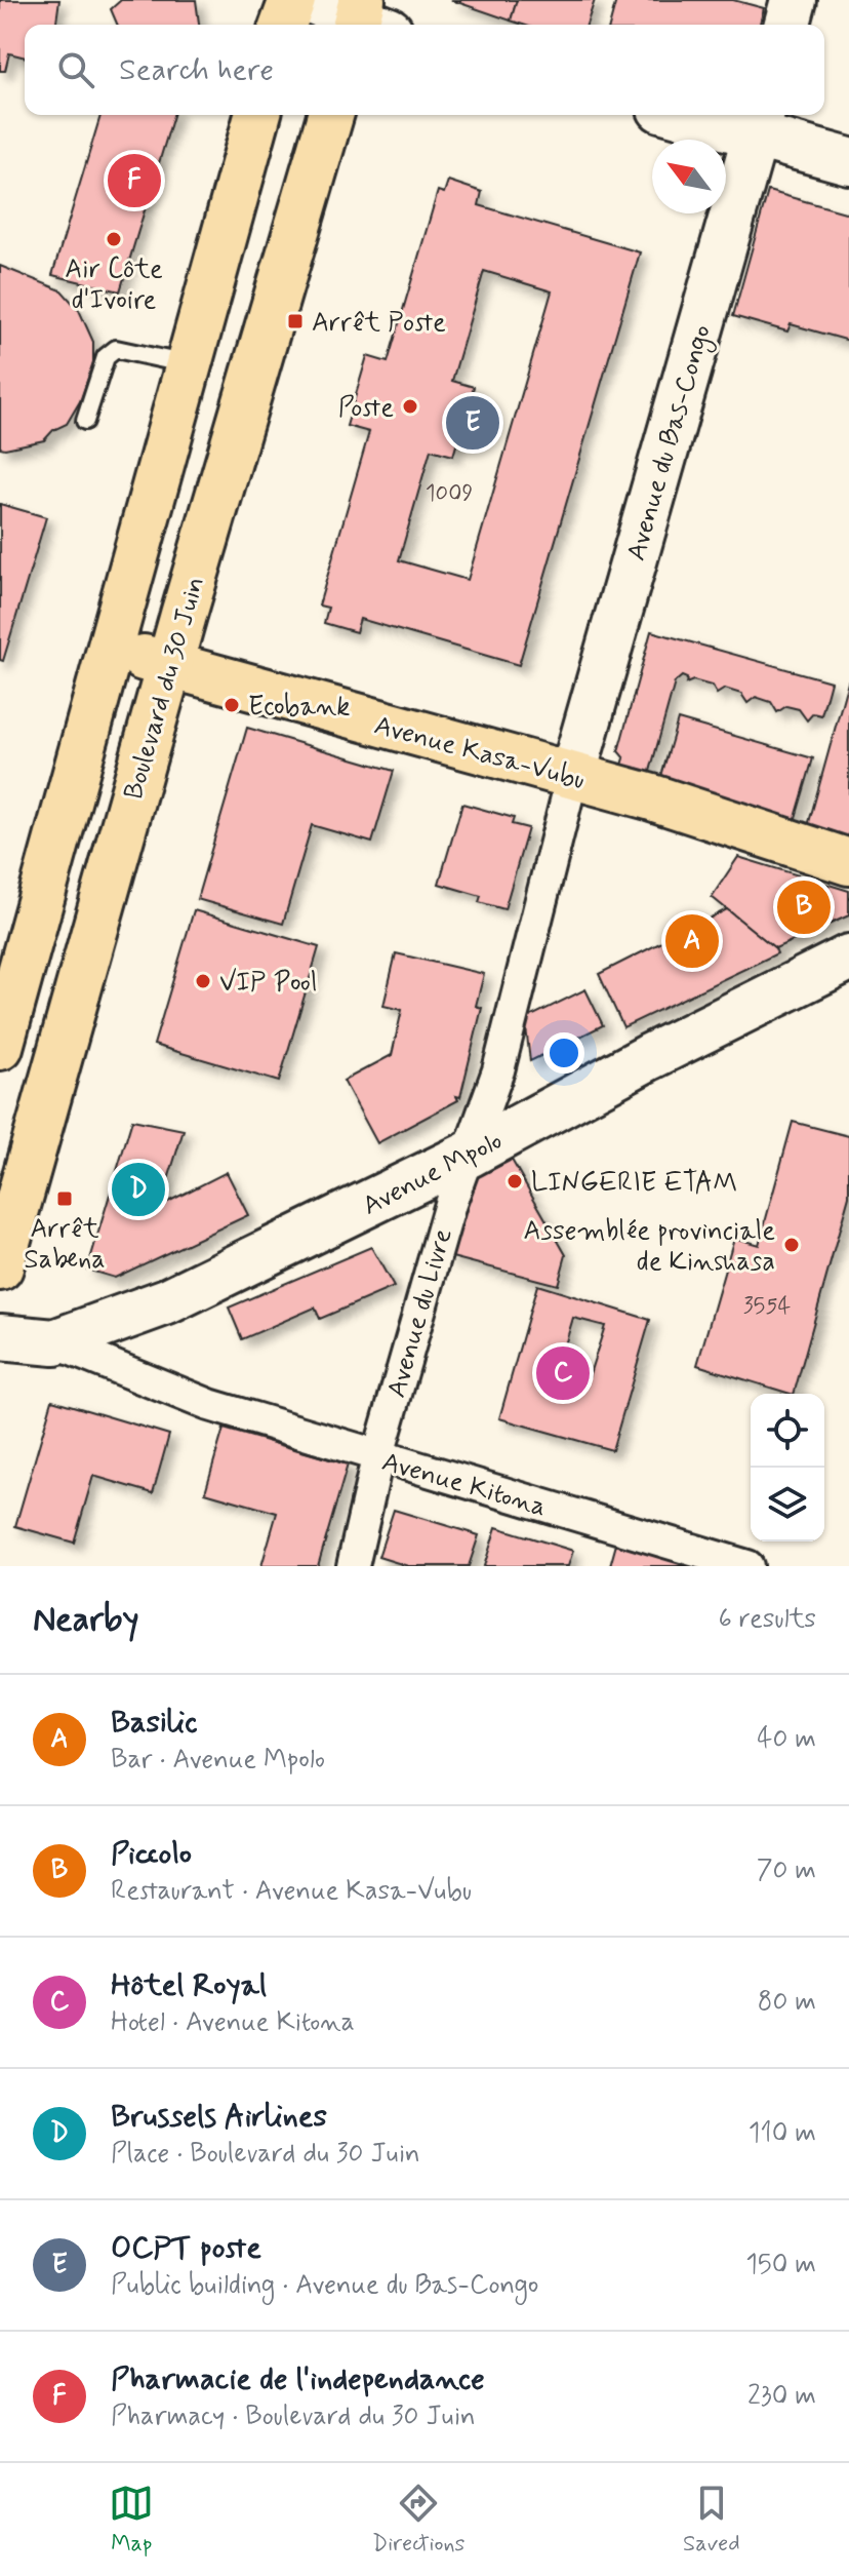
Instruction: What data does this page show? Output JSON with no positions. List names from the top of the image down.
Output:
{
  "streets": {
    "main road": ["Boulevard du 30 Juin", "Avenue Kasa-Vubu"],
    "street": [
      "Avenue du Bas-Congo",
      "Avenue Mpolo",
      "Avenue du Livre",
      "Avenue Kitona"
    ]
  },
  "crossings": [
    ["Avenue du Bas-Congo", "Avenue Kasa-Vubu"],
    ["Avenue du Bas-Congo", "Avenue du Livre"],
    ["Boulevard du 30 Juin", "Avenue Kasa-Vubu"],
    ["Avenue Kasa-Vubu", "Avenue du Livre"],
    ["Avenue Mpolo", "Avenue du Livre"],
    ["Avenue Mpolo", "Avenue Kitona"],
    ["Avenue du Livre", "Avenue Kitona"]
  ],
  "places": {
    "other": [
      "Air Côte d'Ivoire",
      "Poste",
      "Ecobank",
      "VIP Pool",
      "LINGERIE ETAM",
      "Assemblée provinciale de Kinshasa"
    ],
    "transit": ["Arrêt Poste", "Arrêt Sabena"]
  },
  "house_numbers": ["1009", "3554"],
  "north": "top left",
  "page": {
    "search": "Search here",
    "pins": [
      "F",
      "E",
      "B",
      "A",
      "D",
      "C"
    ],
    "heading": ["Nearby", "6 results"],
    "list": [
      {
        "mark": "A",
        "name": "Basilic",
        "note": "Bar · Avenue Mpolo",
        "value": "40 m"
      },
      {
        "mark": "B",
        "name": "Piccolo",
        "note": "Restaurant · Avenue Kasa-Vubu",
        "value": "70 m"
      },
      {
        "mark": "C",
        "name": "Hôtel Royal",
        "note": "Hotel · Avenue Kitona",
        "value": "80 m"
      },
      {
        "mark": "D",
        "name": "Brussels Airlines",
        "note": "Place · Boulevard du 30 Juin",
        "value": "110 m"
      },
      {
        "mark": "E",
        "name": "OCPT poste",
        "note": "Public building · Avenue du Bas-Congo",
        "value": "150 m"
      },
      {
        "mark": "F",
        "name": "Pharmacie de l'independance",
        "note": "Pharmacy · Boulevard du 30 Juin",
        "value": "230 m"
      }
    ],
    "nav": ["Map", "Directions", "Saved"]
  }
}
